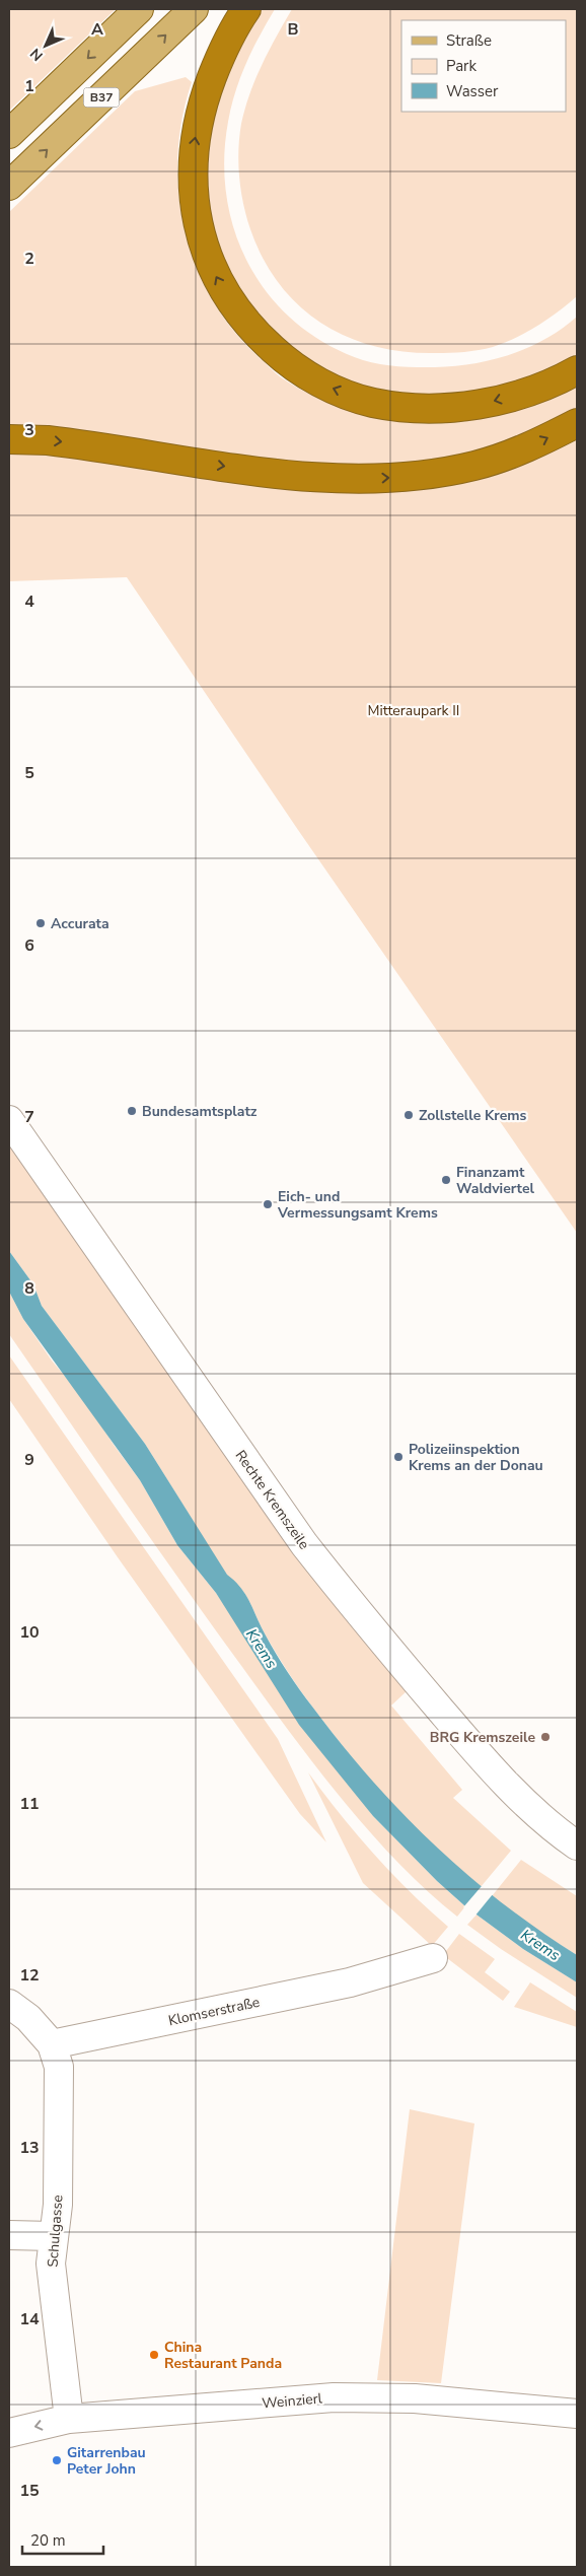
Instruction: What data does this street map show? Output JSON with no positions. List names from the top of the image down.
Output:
{
  "streets": {
    "main road": ["B37"],
    "street": [
      "Rechte Kremszeile",
      "Klomserstraße",
      "Schulgasse",
      "Weinzierl"
    ]
  },
  "crossings": [
    ["Klomserstraße", "Schulgasse"],
    ["Schulgasse", "Weinzierl"]
  ],
  "water": ["Krems"],
  "parks": ["Mitteraupark II"],
  "places": [
    "Accurata",
    "Bundesamtsplatz",
    "Zollstelle Krems",
    "Finanzamt Waldviertel",
    "Eich- und Vermessungsamt Krems",
    "Polizeiinspektion Krems an der Donau",
    "BRG Kremszeile",
    "China Restaurant Panda",
    "Gitarrenbau Peter John"
  ],
  "legend": ["Straße", "Park", "Wasser"],
  "scale_bar": "20 m",
  "north": "bottom left",
  "grid": {
    "columns": ["A", "B"],
    "rows": [
      "1",
      "2",
      "3",
      "4",
      "5",
      "6",
      "7",
      "8",
      "9",
      "10",
      "11",
      "12",
      "13",
      "14",
      "15"
    ]
  }
}
